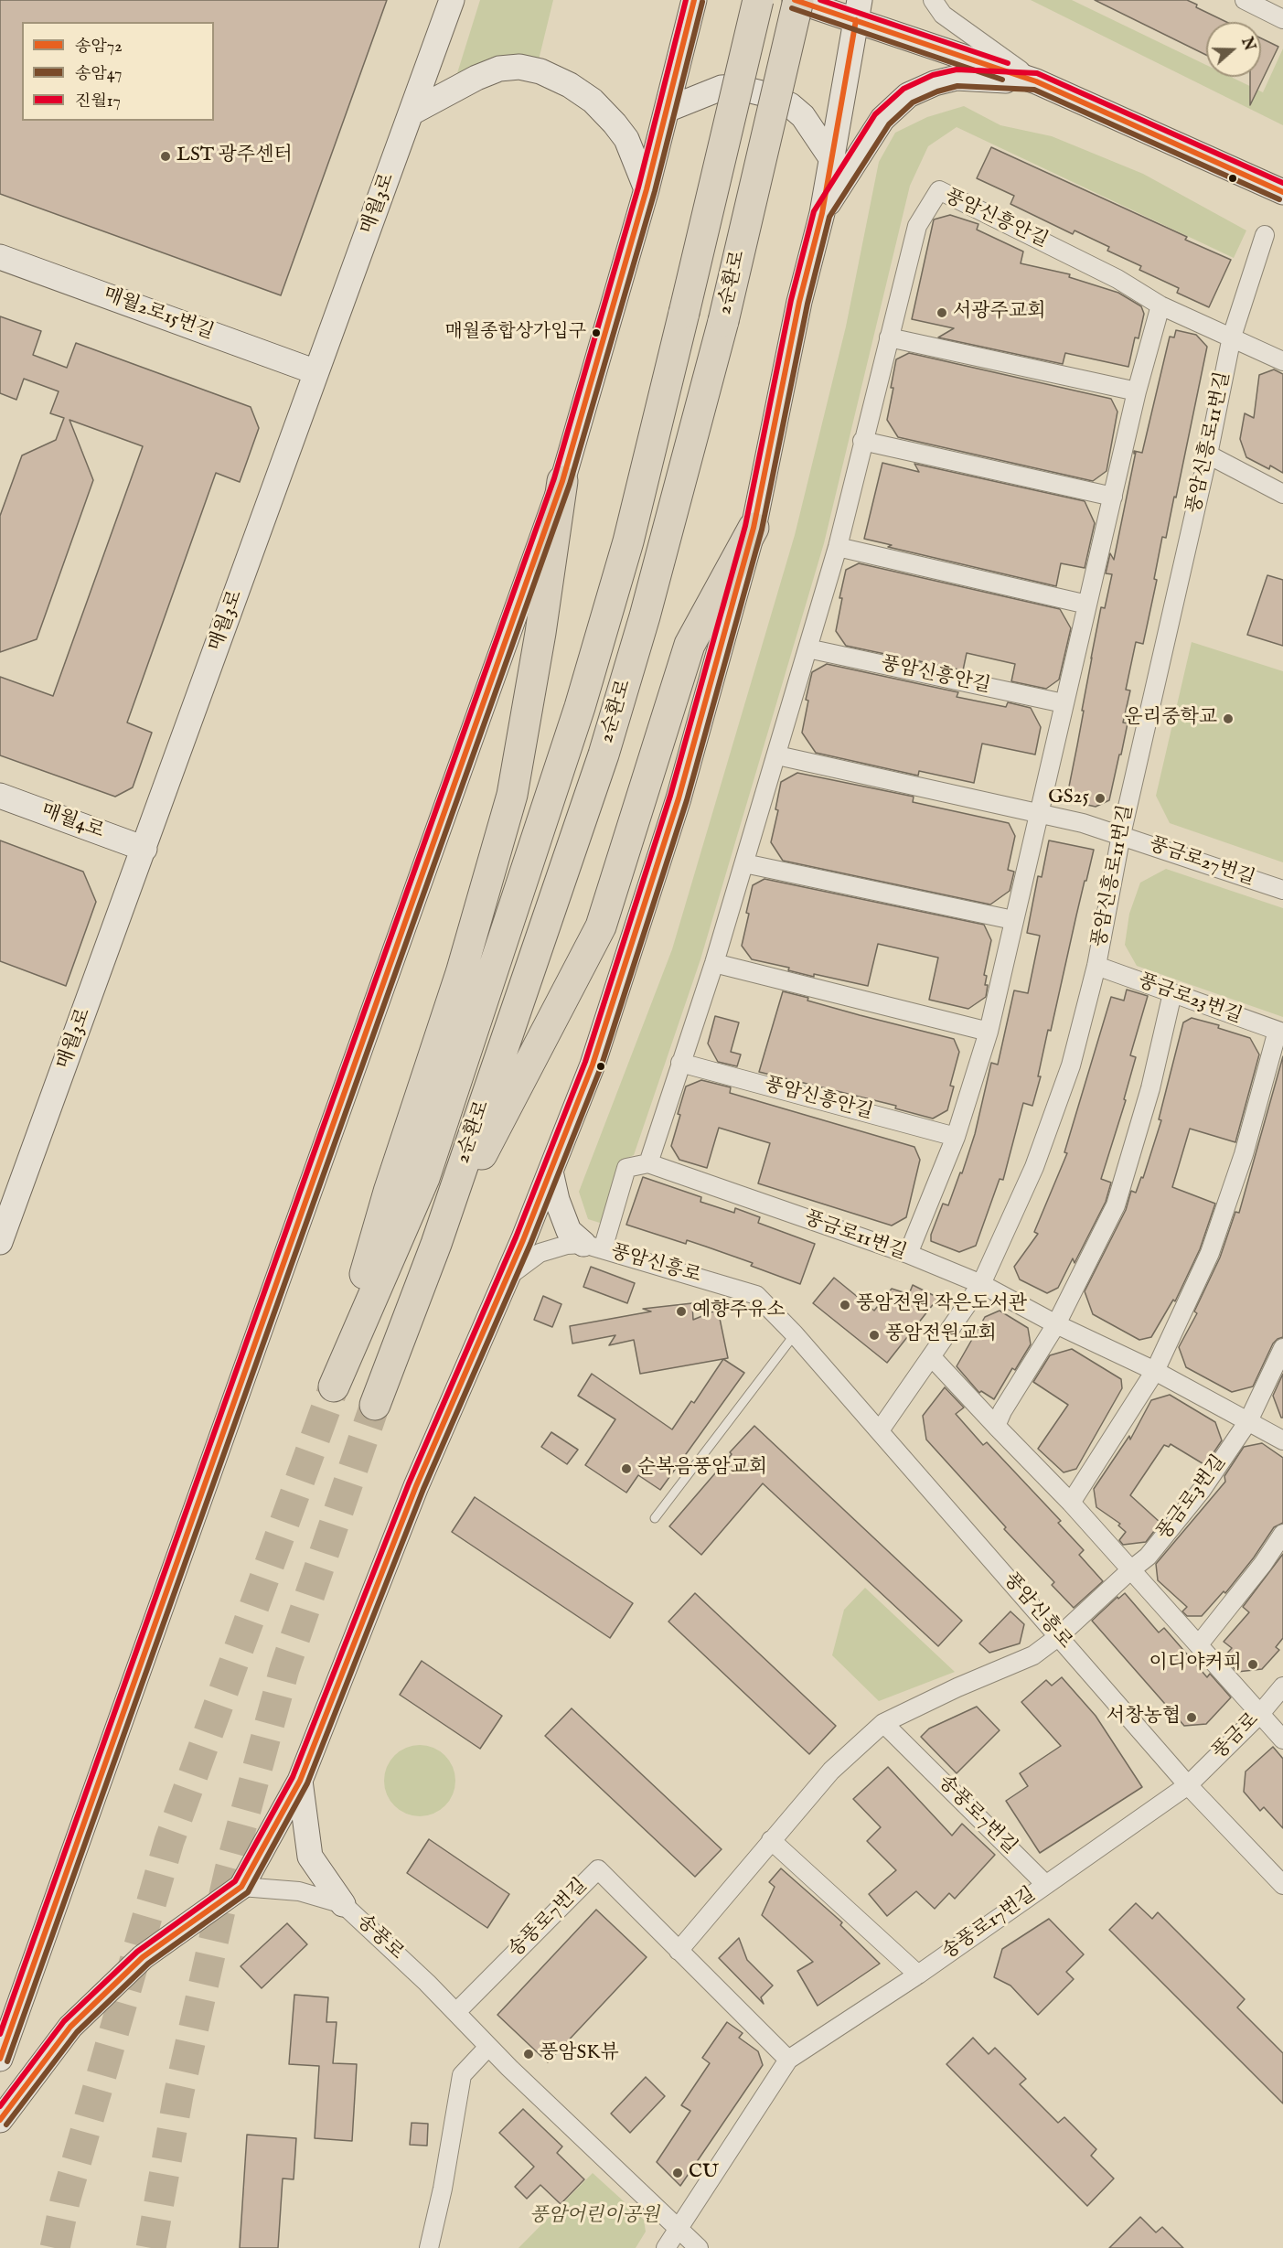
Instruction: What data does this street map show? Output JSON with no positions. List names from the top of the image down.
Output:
{
  "streets": {
    "highway": ["2순환로"],
    "street": [
      "매월3로",
      "풍암신흥안길",
      "매월2로15번길",
      "풍암신흥로11번길",
      "매월4로",
      "풍금로27번길",
      "풍금로23번길",
      "풍금로11번길",
      "풍암신흥로",
      "풍금로3번길",
      "풍금로",
      "송풍로7번길",
      "송풍로17번길",
      "송풍로"
    ]
  },
  "crossings": [
    ["매월3로", "매월2로15번길"],
    ["매월3로", "매월4로"],
    ["풍암신흥안길", "풍암신흥로11번길"],
    ["풍암신흥안길", "풍금로11번길"],
    ["풍암신흥로11번길", "풍금로27번길"],
    ["풍암신흥로11번길", "풍금로23번길"],
    ["풍암신흥로11번길", "풍금로11번길"],
    ["풍암신흥로11번길", "풍암신흥로"],
    ["풍금로11번길", "풍금로3번길"],
    ["풍암신흥로", "풍금로3번길"],
    ["풍암신흥로", "풍금로"],
    ["풍암신흥로", "송풍로17번길"],
    ["풍금로", "송풍로17번길"],
    ["송풍로7번길", "송풍로17번길"],
    ["송풍로7번길", "송풍로"],
    ["송풍로17번길", "송풍로"]
  ],
  "parks": ["풍암어린이공원"],
  "places": [
    "LST 광주센터",
    "서광주교회",
    "매월종합상가입구",
    "운리중학교",
    "GS25",
    "풍암전원 작은도서관",
    "예향주유소",
    "풍암전원교회",
    "순복음풍암교회",
    "이디야커피",
    "서창농협",
    "풍암SK뷰",
    "CU"
  ],
  "lines": ["transit line 송암72", "transit line 진월17", "transit line 송암47"],
  "legend": ["송암72", "송암47", "진월17"],
  "north": "right"
}
